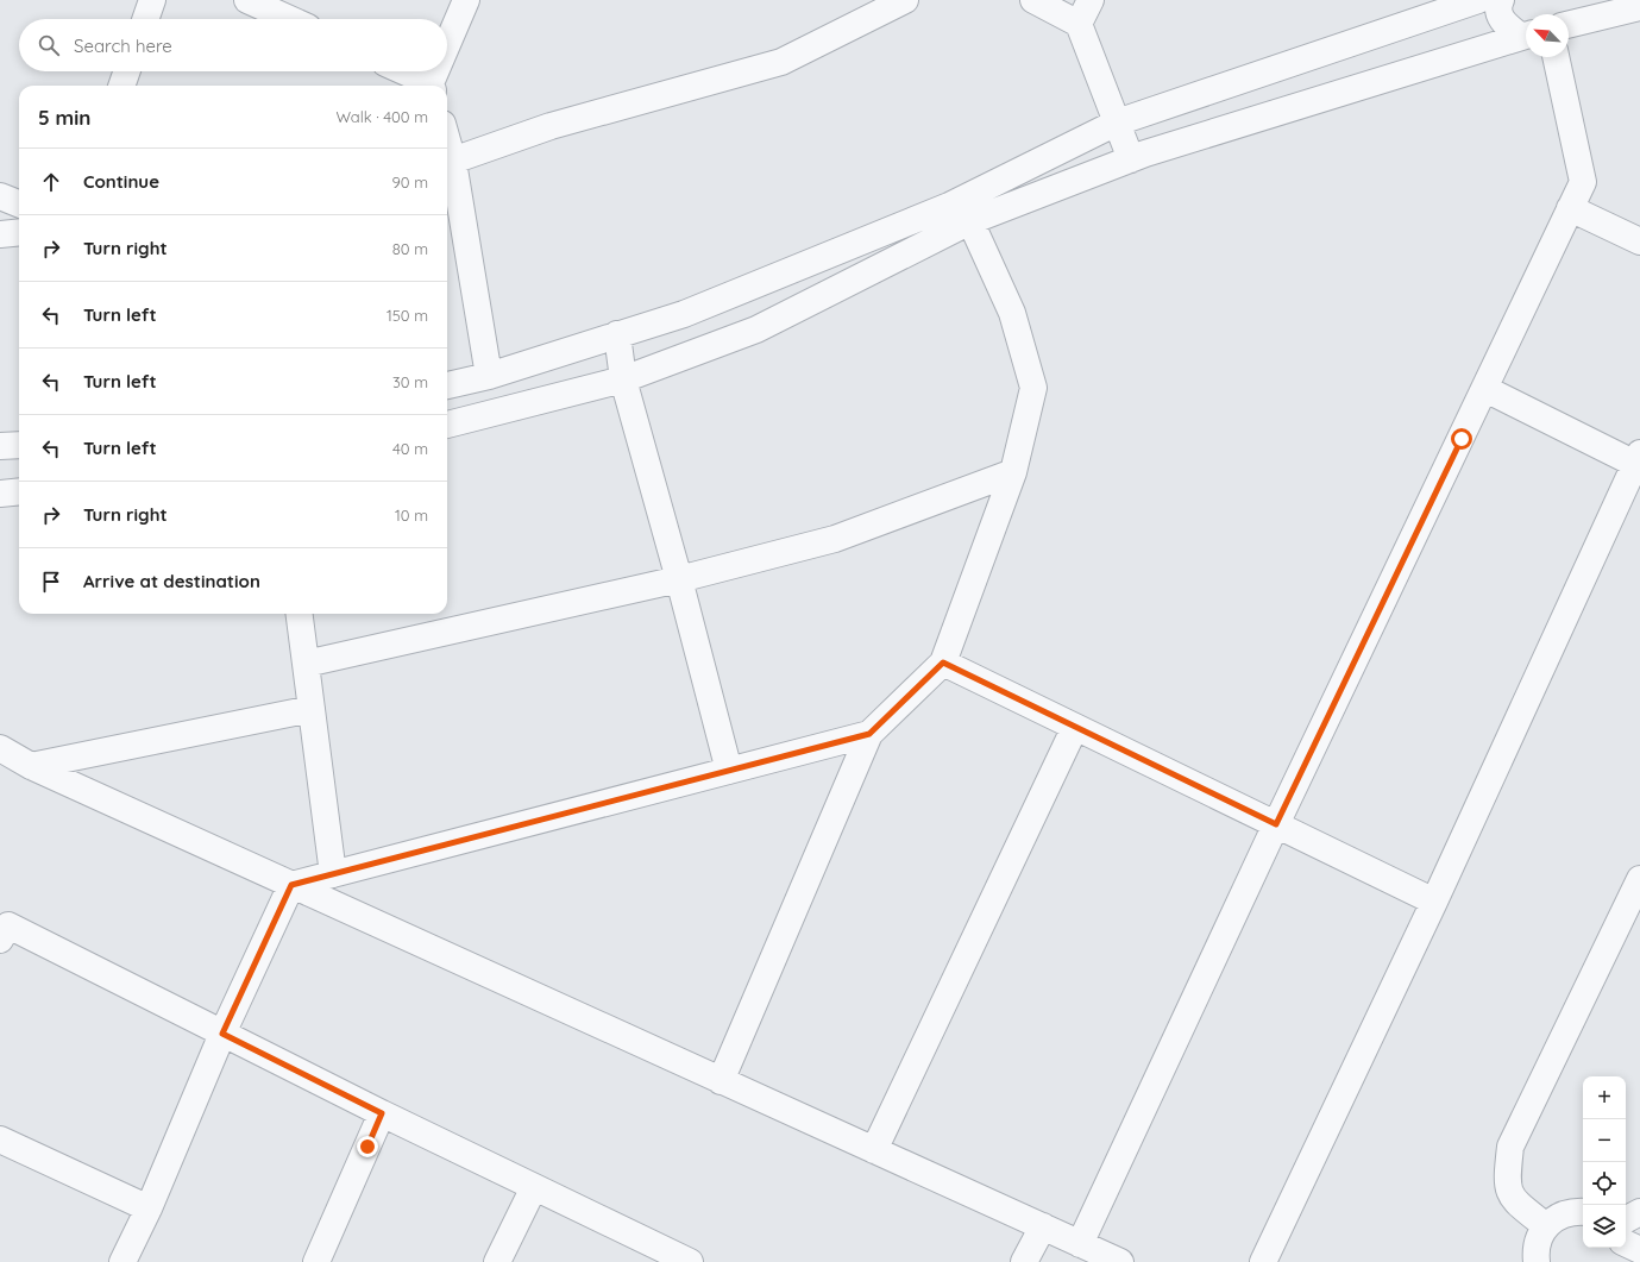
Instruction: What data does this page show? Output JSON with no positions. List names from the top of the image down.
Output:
{
  "north": "top left",
  "page": {
    "search": "Search here",
    "heading": ["5 min", "Walk · 400 m"],
    "list": [
      ["Continue", "90 m"],
      ["Turn right", "80 m"],
      ["Turn left", "150 m"],
      ["Turn left", "30 m"],
      ["Turn left", "40 m"],
      ["Turn right", "10 m"],
      "Arrive at destination"
    ],
    "map_buttons": ["+", "−"]
  }
}
